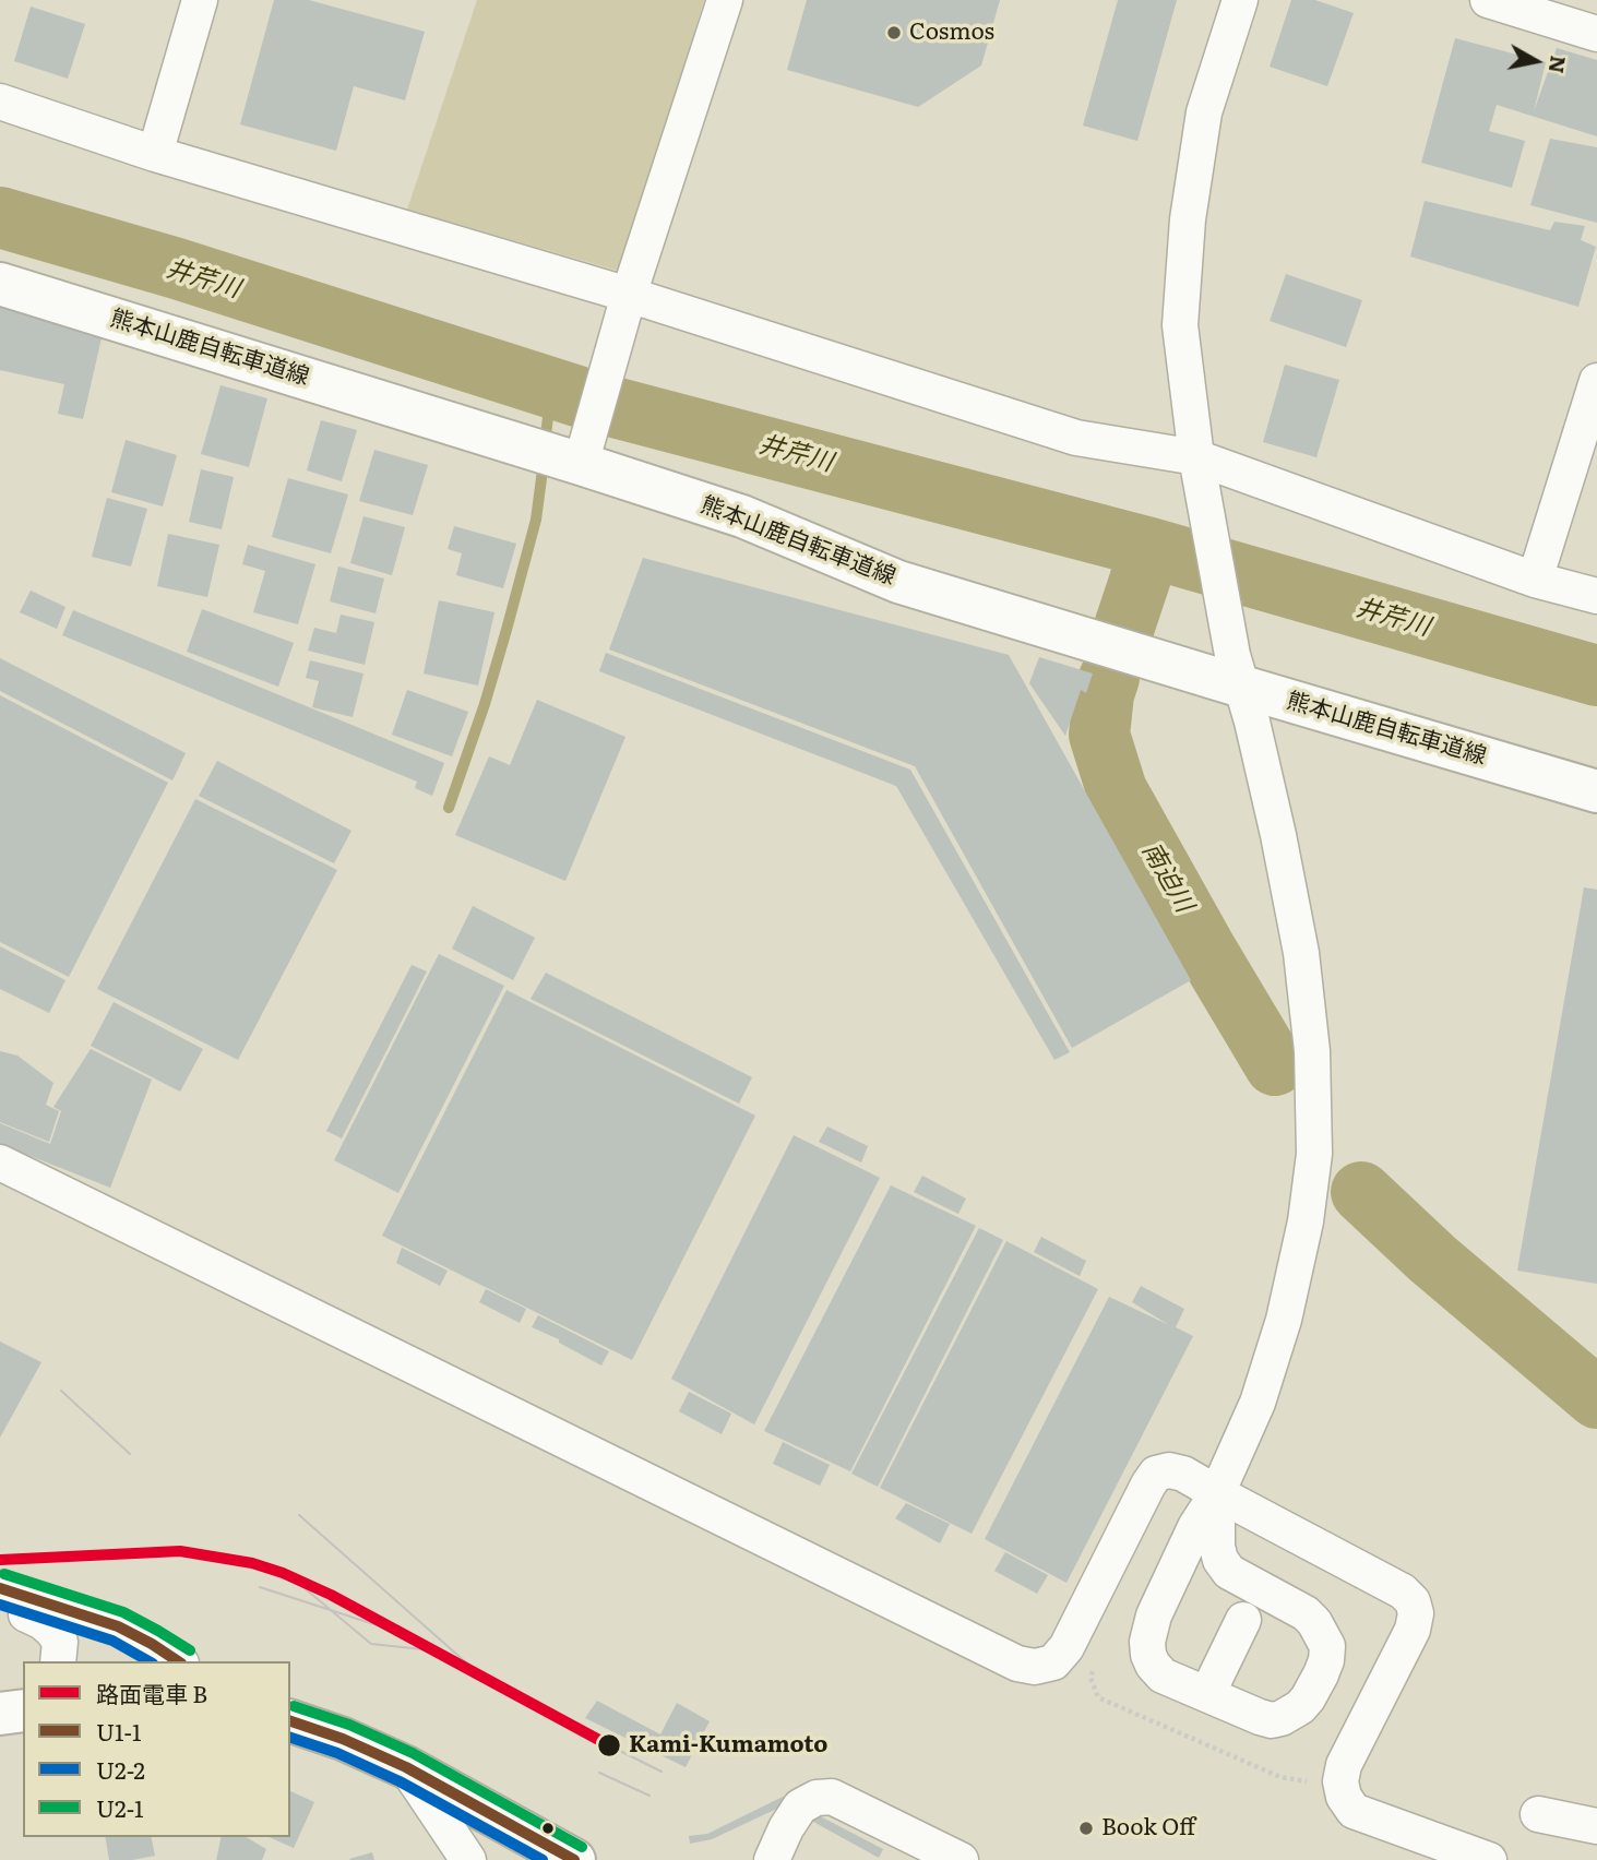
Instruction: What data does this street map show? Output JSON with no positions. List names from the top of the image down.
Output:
{
  "streets": {
    "main road": ["熊本山鹿自転車道線"]
  },
  "water": ["井芹川", "南迫川"],
  "places": ["Cosmos", "Kami-Kumamoto", "Book Off"],
  "lines": [
    "tram line B",
    "transit line U2-1",
    "transit line U1-1",
    "transit line U2-2"
  ],
  "legend": [
    "路面電車 B",
    "U1-1",
    "U2-2",
    "U2-1"
  ],
  "north": "right"
}
